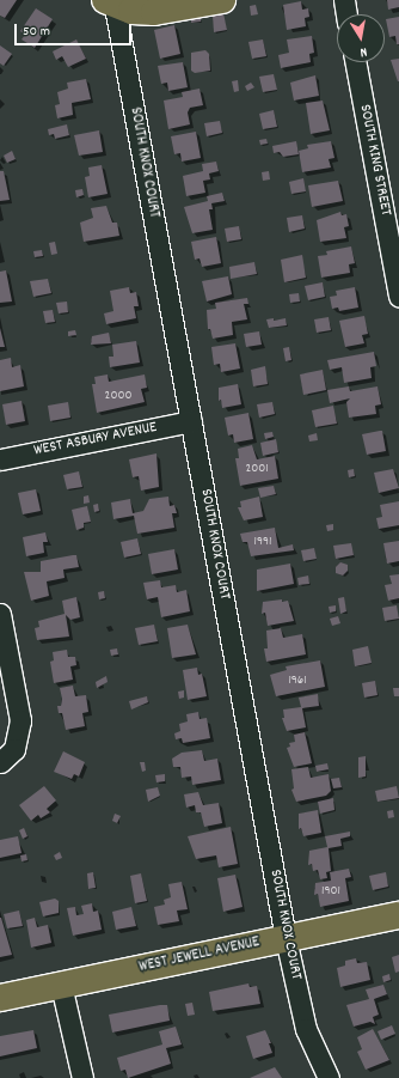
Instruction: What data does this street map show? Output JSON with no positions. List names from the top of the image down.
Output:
{
  "streets": {
    "main road": ["WEST JEWELL AVENUE"],
    "street": ["SOUTH KING STREET", "SOUTH KNOX COURT", "WEST ASBURY AVENUE"]
  },
  "crossings": [
    ["SOUTH KNOX COURT", "WEST ASBURY AVENUE"],
    ["SOUTH KNOX COURT", "WEST JEWELL AVENUE"]
  ],
  "house_numbers": [
    "2000",
    "2001",
    "1991",
    "1961",
    "1901"
  ],
  "scale_bar": "50 m",
  "north": "bottom"
}
